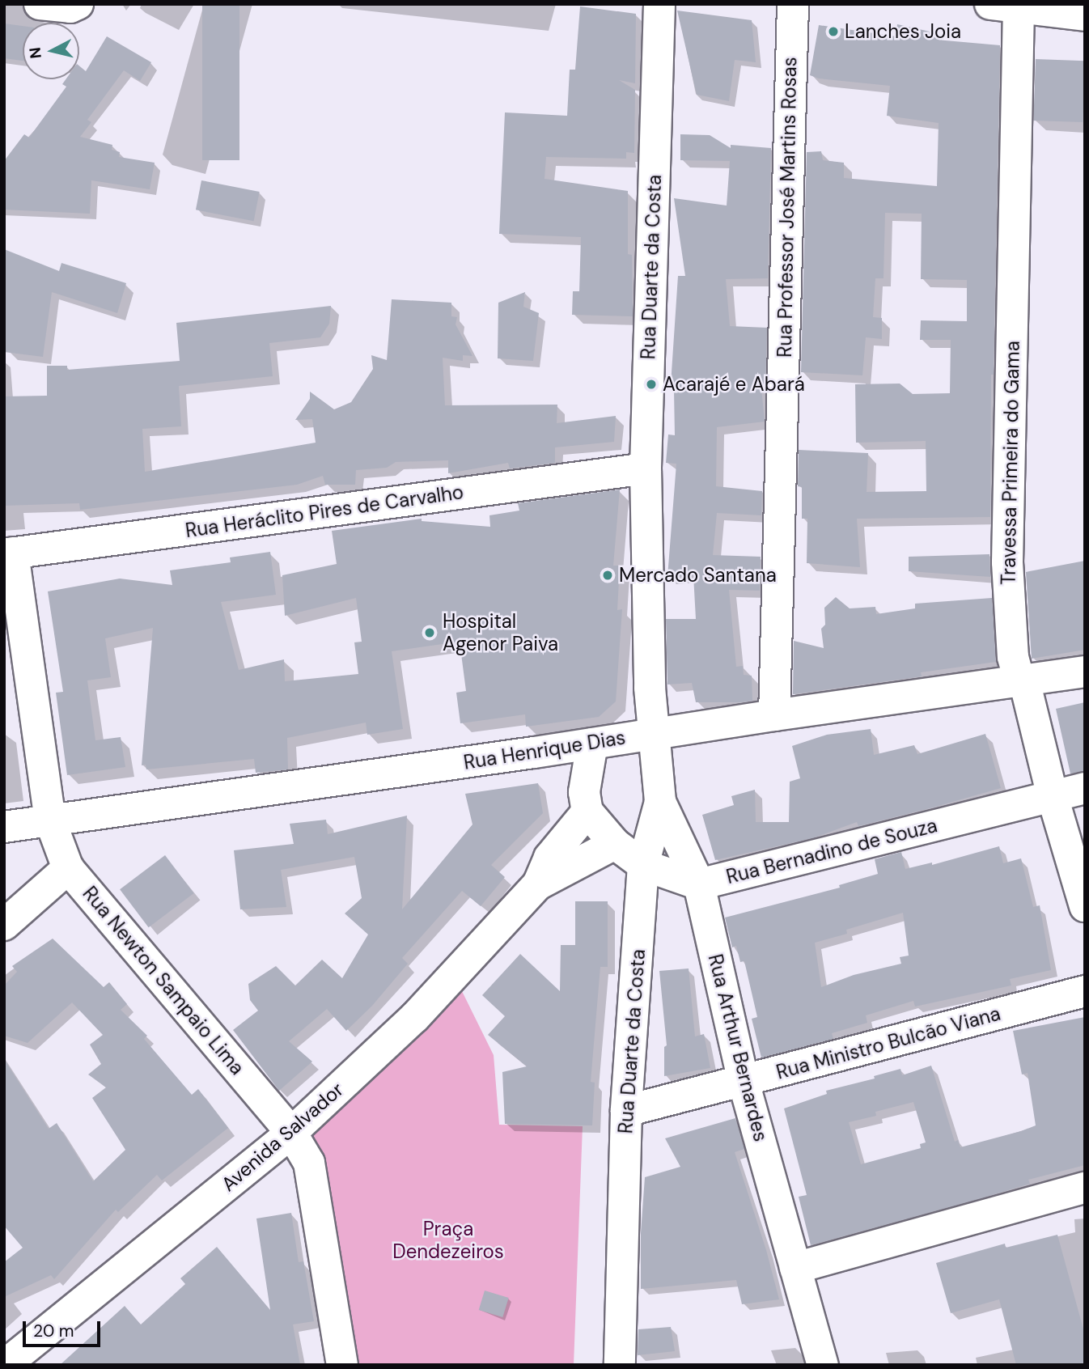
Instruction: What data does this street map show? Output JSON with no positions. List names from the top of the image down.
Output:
{
  "streets": {
    "street": [
      "Rua Professor José Martins Rosas",
      "Rua Duarte da Costa",
      "Travessa Primeira do Gama",
      "Rua Heráclito Pires de Carvalho",
      "Rua Henrique Dias",
      "Rua Bernadino de Souza",
      "Rua Newton Sampaio Lima",
      "Rua Ministro Bulcão Viana",
      "Rua Arthur Bernardes",
      "Avenida Salvador"
    ]
  },
  "crossings": [
    ["Rua Professor José Martins Rosas", "Rua Henrique Dias"],
    ["Rua Duarte da Costa", "Rua Heráclito Pires de Carvalho"],
    ["Rua Duarte da Costa", "Rua Henrique Dias"],
    ["Rua Duarte da Costa", "Rua Bernadino de Souza"],
    ["Rua Duarte da Costa", "Rua Ministro Bulcão Viana"],
    ["Rua Duarte da Costa", "Rua Arthur Bernardes"],
    ["Travessa Primeira do Gama", "Rua Henrique Dias"],
    ["Travessa Primeira do Gama", "Rua Bernadino de Souza"],
    ["Rua Heráclito Pires de Carvalho", "Rua Newton Sampaio Lima"],
    ["Rua Henrique Dias", "Rua Newton Sampaio Lima"],
    ["Rua Henrique Dias", "Rua Arthur Bernardes"],
    ["Rua Bernadino de Souza", "Rua Arthur Bernardes"],
    ["Rua Newton Sampaio Lima", "Avenida Salvador"],
    ["Rua Ministro Bulcão Viana", "Rua Arthur Bernardes"]
  ],
  "parks": ["Praça Dendezeiros"],
  "places": [
    "Lanches Joia",
    "Acarajé e Abará",
    "Mercado Santana",
    "Hospital Agenor Paiva"
  ],
  "scale_bar": "20 m",
  "north": "left"
}
